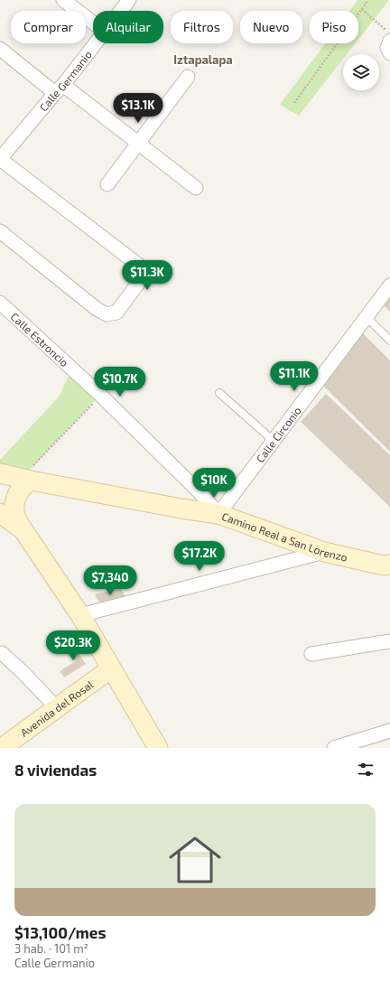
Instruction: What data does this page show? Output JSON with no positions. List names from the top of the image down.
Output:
{
  "streets": {
    "main road": ["Camino Real a San Lorenzo", "Avenida del Rosal"],
    "street": ["Calle Germanio", "Calle Estroncio", "Calle Circonio"]
  },
  "crossings": [
    ["Calle Estroncio", "Calle Circonio"],
    ["Calle Estroncio", "Camino Real a San Lorenzo"],
    ["Calle Circonio", "Camino Real a San Lorenzo"]
  ],
  "districts": ["Iztapalapa"],
  "page": {
    "chip": [
      "Comprar",
      "Alquilar",
      "Filtros",
      "Nuevo",
      "Piso"
    ],
    "price": [
      "$13.1K",
      "$11.3K",
      "$11.1K",
      "$10.7K",
      "$10K",
      "$17.2K",
      "$7,340",
      "$20.3K"
    ],
    "heading": "8 viviendas",
    "list": [
      {
        "name": "$13,100/mes",
        "note": "3 hab. · 101 m² · Calle Germanio"
      }
    ]
  }
}
